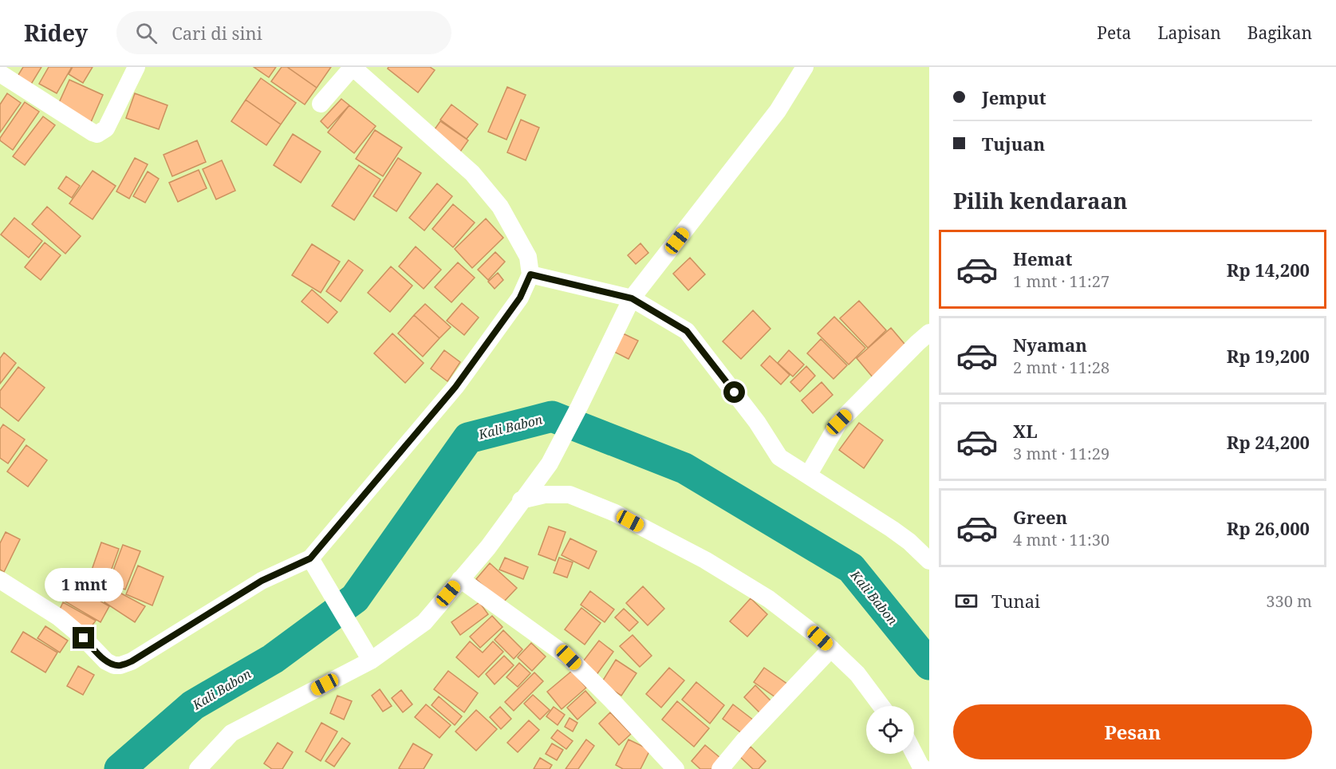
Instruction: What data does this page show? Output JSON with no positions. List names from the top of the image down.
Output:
{
  "water": ["Kali Babon"],
  "page": {
    "header": "Ridey",
    "search": "Cari di sini",
    "nav": ["Peta", "Lapisan", "Bagikan"],
    "banner": ["Jemput", "Tujuan"],
    "heading": "Pilih kendaraan",
    "list": [
      {
        "name": "Hemat",
        "note": "1 mnt · 11:27",
        "value": "Rp 14,200"
      },
      {
        "name": "Nyaman",
        "note": "2 mnt · 11:28",
        "value": "Rp 19,200"
      },
      {
        "name": "XL",
        "note": "3 mnt · 11:29",
        "value": "Rp 24,200"
      },
      {
        "name": "Green",
        "note": "4 mnt · 11:30",
        "value": "Rp 26,000"
      }
    ],
    "bubble": "1 mnt",
    "pay": ["Tunai", "330 m"],
    "buttons": "Pesan"
  }
}
